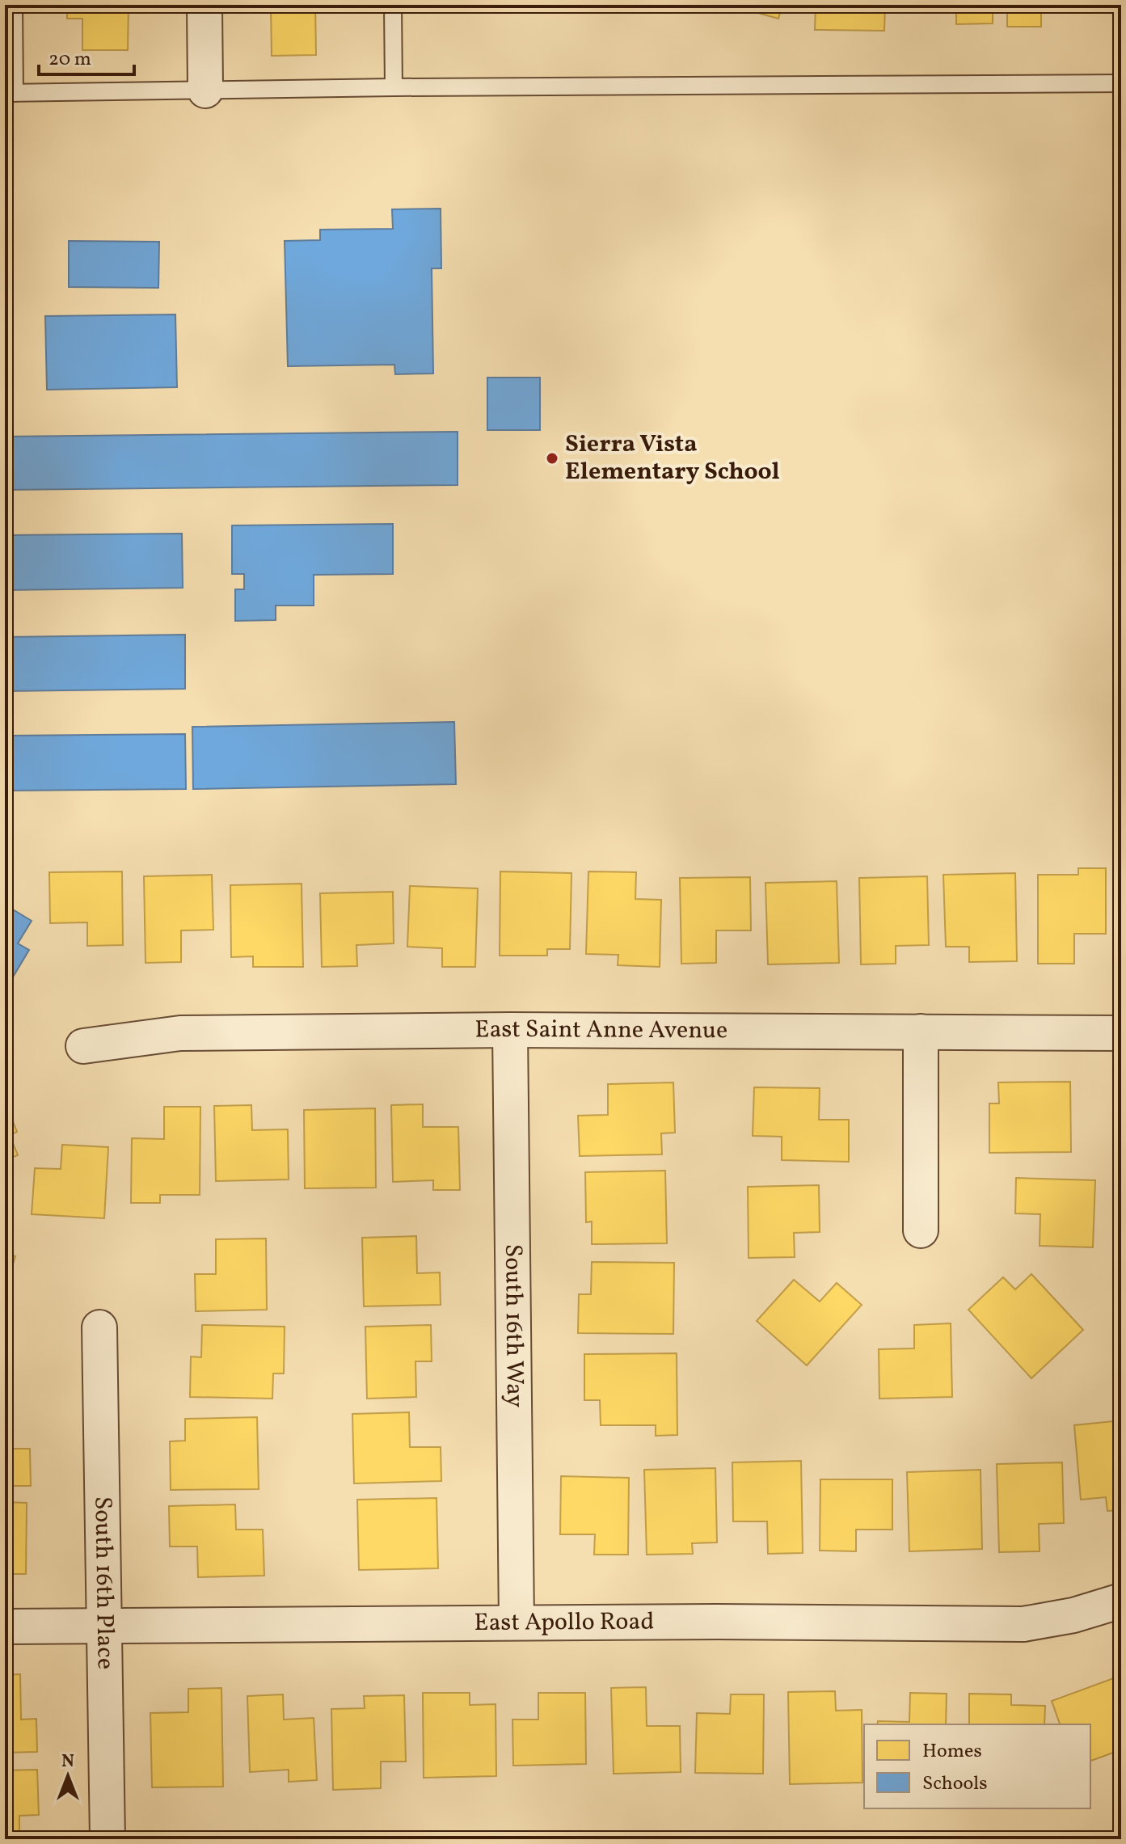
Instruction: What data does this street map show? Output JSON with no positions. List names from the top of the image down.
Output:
{
  "streets": {
    "street": [
      "East Saint Anne Avenue",
      "South 16th Way",
      "South 16th Place",
      "East Apollo Road"
    ]
  },
  "crossings": [
    ["East Saint Anne Avenue", "South 16th Way"],
    ["South 16th Way", "East Apollo Road"],
    ["South 16th Place", "East Apollo Road"]
  ],
  "places": ["Sierra Vista Elementary School"],
  "legend": ["Homes", "Schools"],
  "scale_bar": "20 m",
  "north": "top"
}
